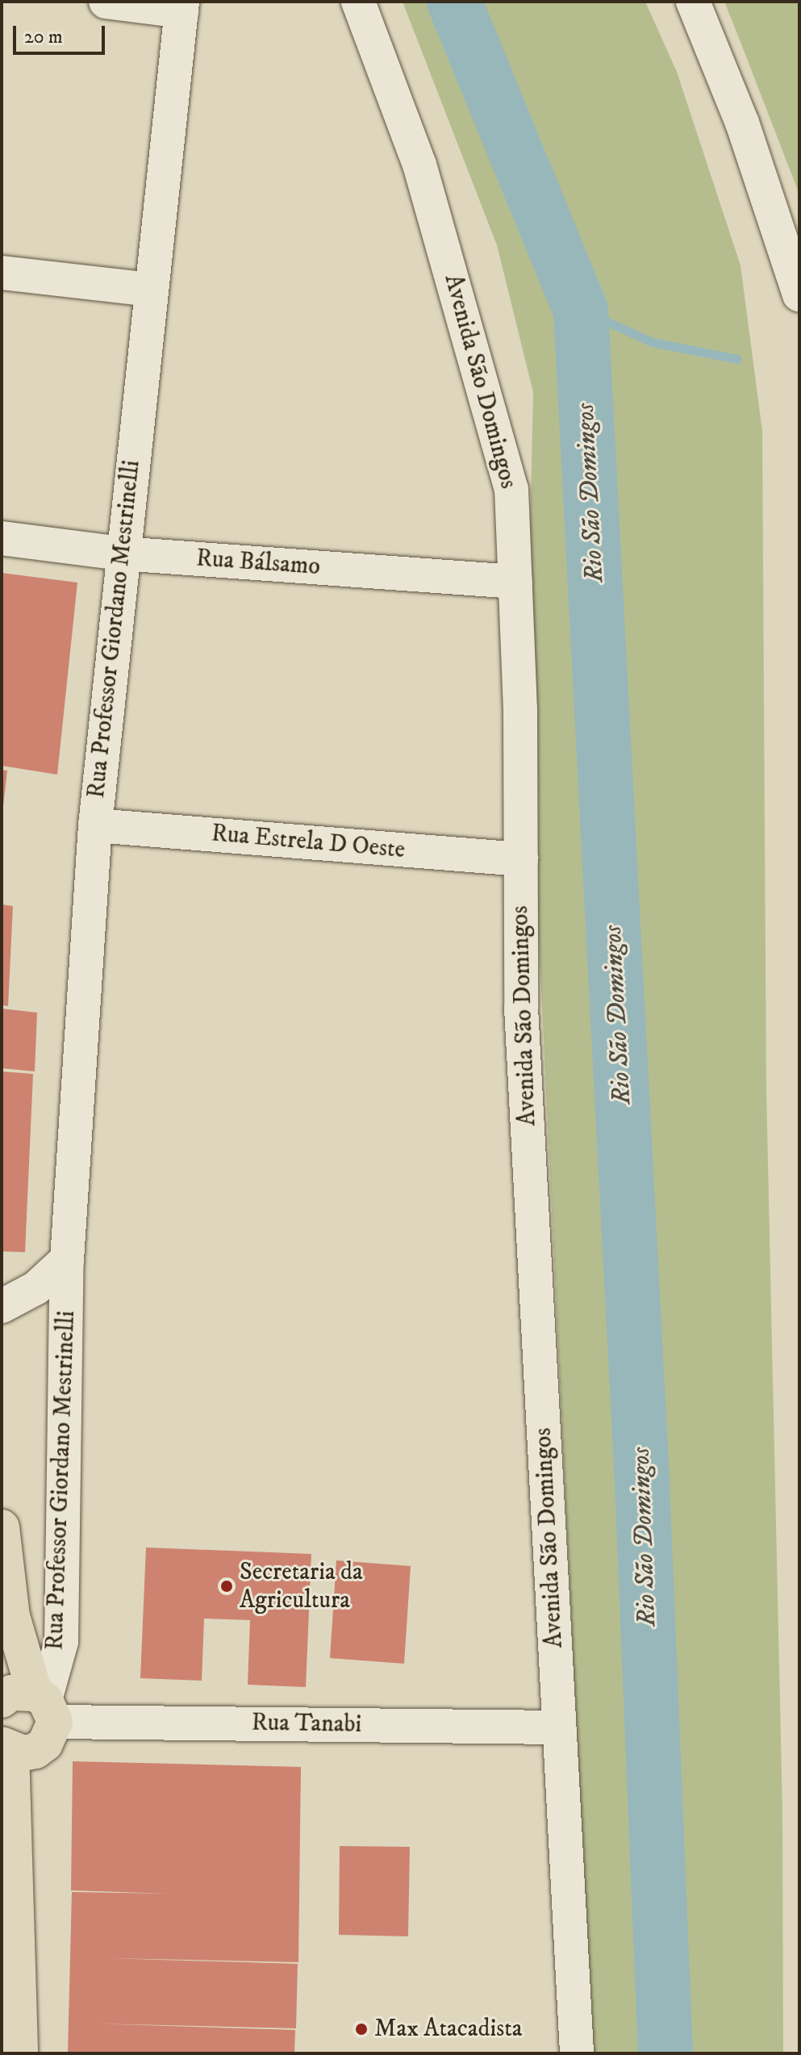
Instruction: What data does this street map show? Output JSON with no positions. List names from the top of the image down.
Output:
{
  "streets": {
    "street": [
      "Avenida São Domingos",
      "Rua Bálsamo",
      "Rua Professor Giordano Mestrinelli",
      "Rua Estrela D Oeste",
      "Rua Tanabi"
    ]
  },
  "crossings": [
    ["Avenida São Domingos", "Rua Bálsamo"],
    ["Avenida São Domingos", "Rua Estrela D Oeste"],
    ["Avenida São Domingos", "Rua Tanabi"],
    ["Rua Bálsamo", "Rua Professor Giordano Mestrinelli"],
    ["Rua Professor Giordano Mestrinelli", "Rua Estrela D Oeste"],
    ["Rua Professor Giordano Mestrinelli", "Rua Tanabi"]
  ],
  "water": ["Rio São Domingos"],
  "places": ["Secretaria da Agricultura", "Max Atacadista"],
  "scale_bar": "20 m"
}
